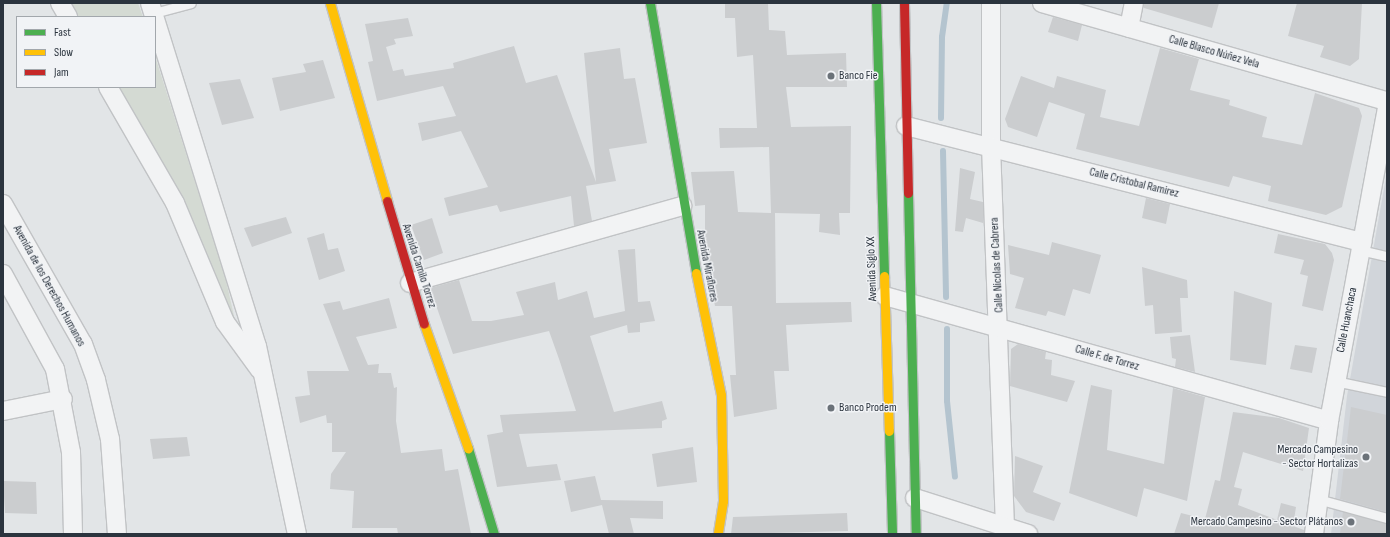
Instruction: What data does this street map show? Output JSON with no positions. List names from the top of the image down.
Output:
{
  "streets": {
    "main road": ["Avenida Camilo Torrez", "Avenida Miraflores", "Avenida Siglo XX"],
    "street": [
      "Calle Blasco Núñez Vela",
      "Calle Cristobal Ramirez",
      "Calle Nicolas de Cabrera",
      "Avenida de los Derechos Humanos",
      "Calle Huanchaca",
      "Calle F. de Torrez"
    ]
  },
  "crossings": [
    ["Calle Cristobal Ramirez", "Calle Nicolas de Cabrera"],
    ["Calle Cristobal Ramirez", "Calle Huanchaca"],
    ["Calle Nicolas de Cabrera", "Calle F. de Torrez"],
    ["Avenida Siglo XX", "Calle F. de Torrez"],
    ["Calle Huanchaca", "Calle F. de Torrez"]
  ],
  "places": [
    "Banco Fie",
    "Banco Prodem",
    "Mercado Campesino - Sector Hortalizas",
    "Mercado Campesino - Sector Plátanos"
  ],
  "legend": ["Fast", "Slow", "Jam"]
}
